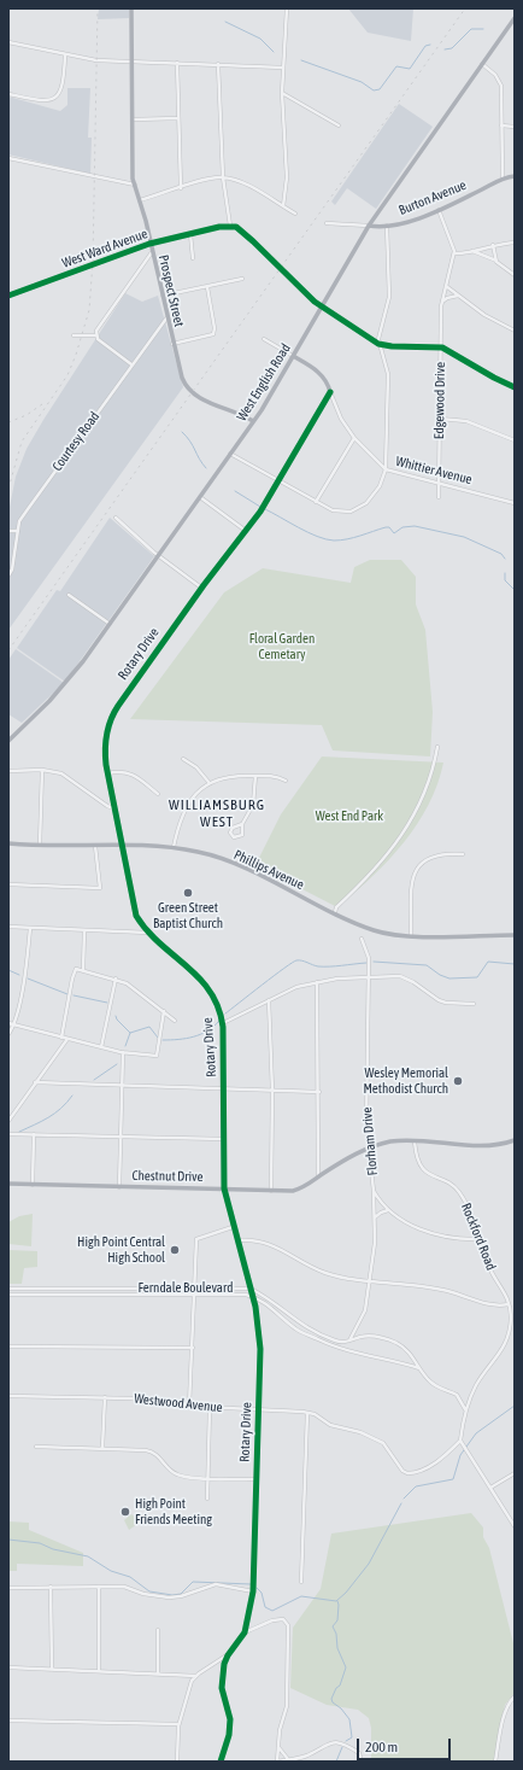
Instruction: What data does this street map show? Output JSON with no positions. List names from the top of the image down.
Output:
{
  "streets": {
    "street": [
      "Burton Avenue",
      "West Ward Avenue",
      "Prospect Street",
      "West English Road",
      "Edgewood Drive",
      "Courtesy Road",
      "Whittier Avenue",
      "Rotary Drive",
      "Phillips Avenue",
      "Florham Drive",
      "Chestnut Drive",
      "Rockford Road",
      "Ferndale Boulevard",
      "Westwood Avenue"
    ]
  },
  "crossings": [
    ["Burton Avenue", "West English Road"],
    ["West Ward Avenue", "Prospect Street"],
    ["Prospect Street", "West English Road"],
    ["Prospect Street", "Courtesy Road"],
    ["West English Road", "Whittier Avenue"],
    ["Edgewood Drive", "Whittier Avenue"],
    ["Whittier Avenue", "Rotary Drive"],
    ["Rotary Drive", "Phillips Avenue"],
    ["Rotary Drive", "Chestnut Drive"],
    ["Rotary Drive", "Ferndale Boulevard"],
    ["Rotary Drive", "Westwood Avenue"],
    ["Florham Drive", "Chestnut Drive"],
    ["Florham Drive", "Ferndale Boulevard"],
    ["Chestnut Drive", "Rockford Road"],
    ["Rockford Road", "Ferndale Boulevard"],
    ["Rockford Road", "Westwood Avenue"]
  ],
  "districts": ["WILLIAMSBURG WEST"],
  "parks": ["Floral Garden Cemetary", "West End Park"],
  "places": [
    "Green Street Baptist Church",
    "Wesley Memorial Methodist Church",
    "High Point Central High School",
    "High Point Friends Meeting"
  ],
  "scale_bar": "200 m"
}
